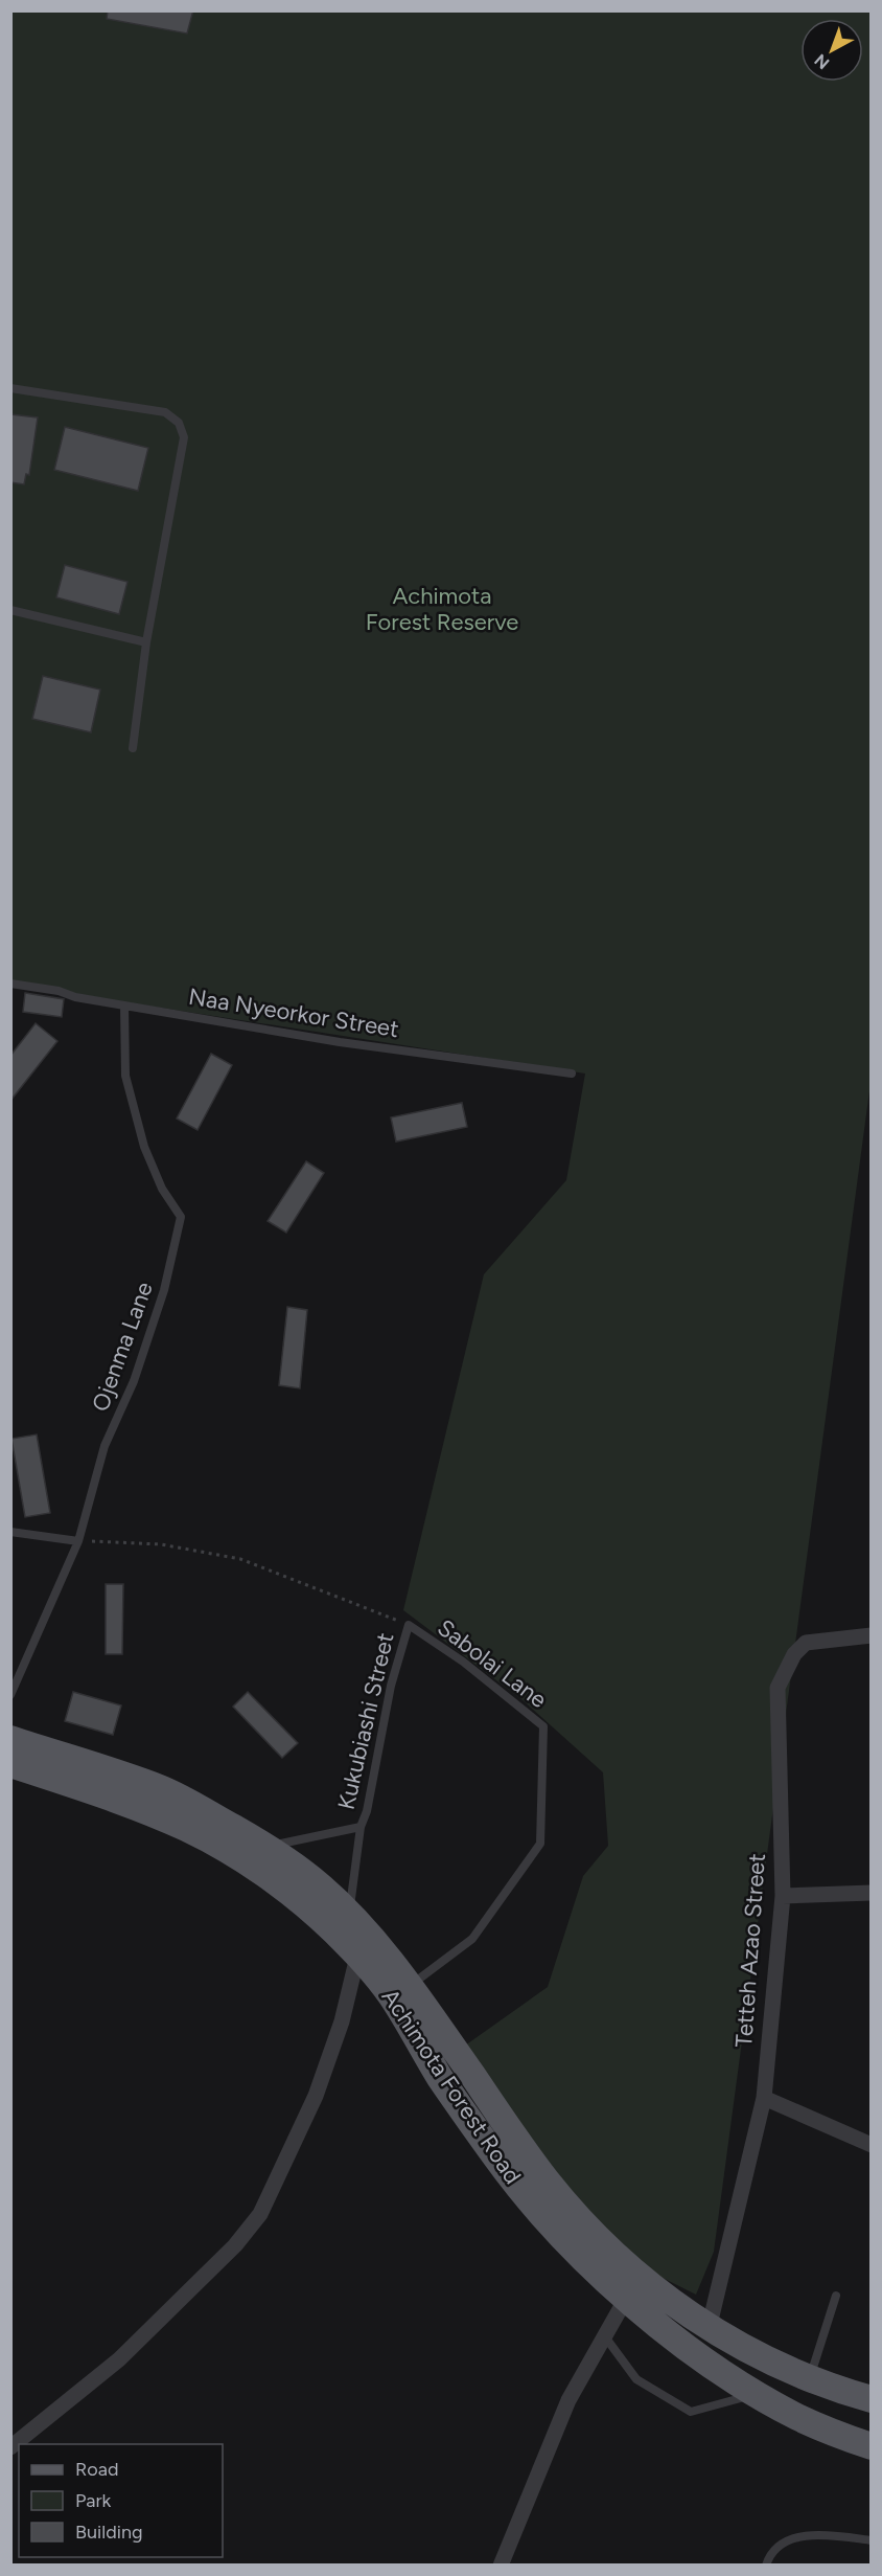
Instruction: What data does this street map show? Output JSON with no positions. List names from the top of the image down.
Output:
{
  "streets": {
    "main road": ["Achimota Forest Road"],
    "street": ["Tetteh Azao Street"],
    "lane": [
      "Naa Nyeorkor Street",
      "Ojenma Lane",
      "Sabolai Lane",
      "Kukubiashi Street"
    ]
  },
  "crossings": [
    ["Naa Nyeorkor Street", "Ojenma Lane"],
    ["Sabolai Lane", "Kukubiashi Street"],
    ["Sabolai Lane", "Achimota Forest Road"],
    ["Kukubiashi Street", "Achimota Forest Road"],
    ["Tetteh Azao Street", "Achimota Forest Road"]
  ],
  "parks": ["Achimota Forest Reserve"],
  "legend": ["Road", "Park", "Building"],
  "north": "bottom left"
}
